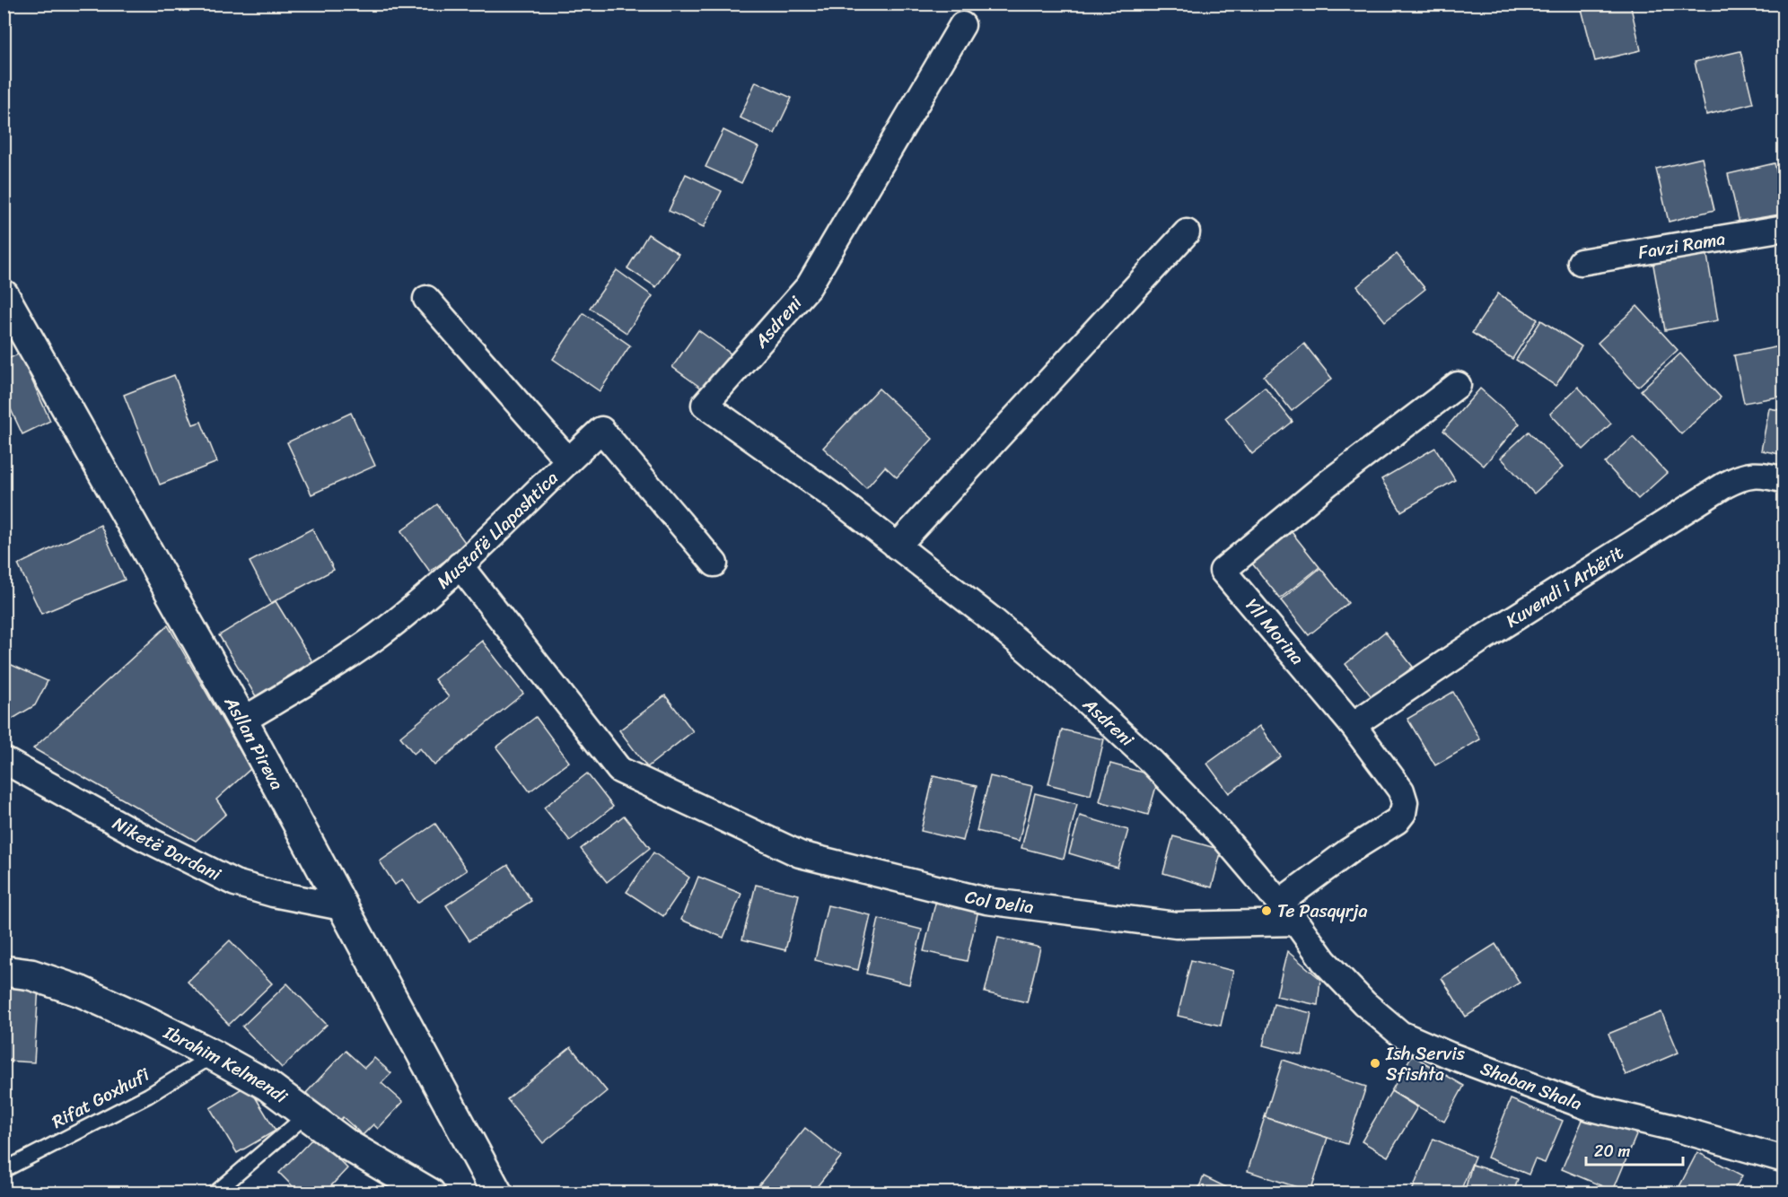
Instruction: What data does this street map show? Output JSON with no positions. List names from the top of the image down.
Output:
{
  "streets": {
    "street": [
      "Favzi Rama",
      "Asdreni",
      "Mustafë Llapashtica",
      "Kuvendi i Arbërit",
      "Yll Morina",
      "Asllan Pireva",
      "Niketë Dardani",
      "Col Delia",
      "Ibrahim Kelmendi",
      "Shaban Shala"
    ],
    "lane": ["Rifat Goxhufi"]
  },
  "crossings": [
    ["Asdreni", "Yll Morina"],
    ["Asdreni", "Col Delia"],
    ["Asdreni", "Shaban Shala"],
    ["Mustafë Llapashtica", "Asllan Pireva"],
    ["Mustafë Llapashtica", "Col Delia"],
    ["Kuvendi i Arbërit", "Yll Morina"],
    ["Asllan Pireva", "Niketë Dardani"],
    ["Col Delia", "Shaban Shala"],
    ["Ibrahim Kelmendi", "Rifat Goxhufi"]
  ],
  "places": ["Te Pasqyrja", "Ish Servis Sfishta"],
  "scale_bar": "20 m"
}
